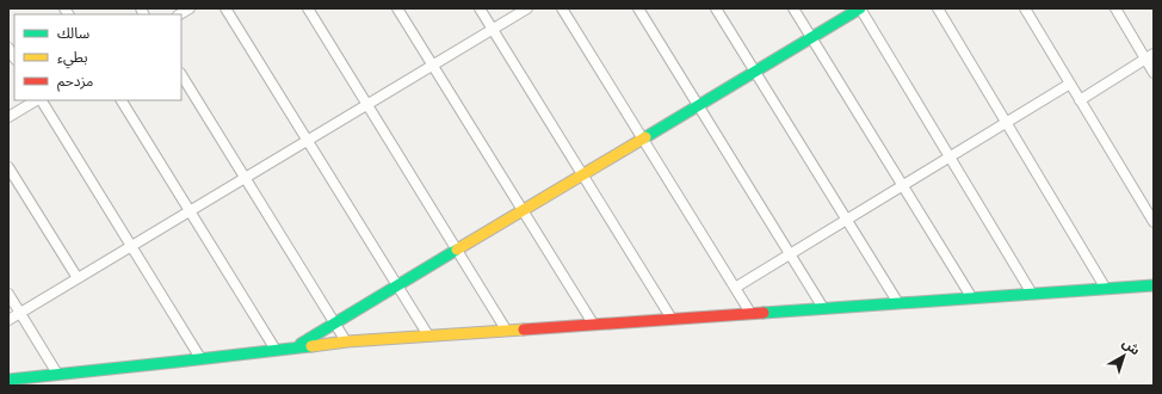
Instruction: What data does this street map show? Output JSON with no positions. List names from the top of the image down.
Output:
{
  "legend": ["سالك", "بطيء", "مزدحم"],
  "north": "top right"
}
